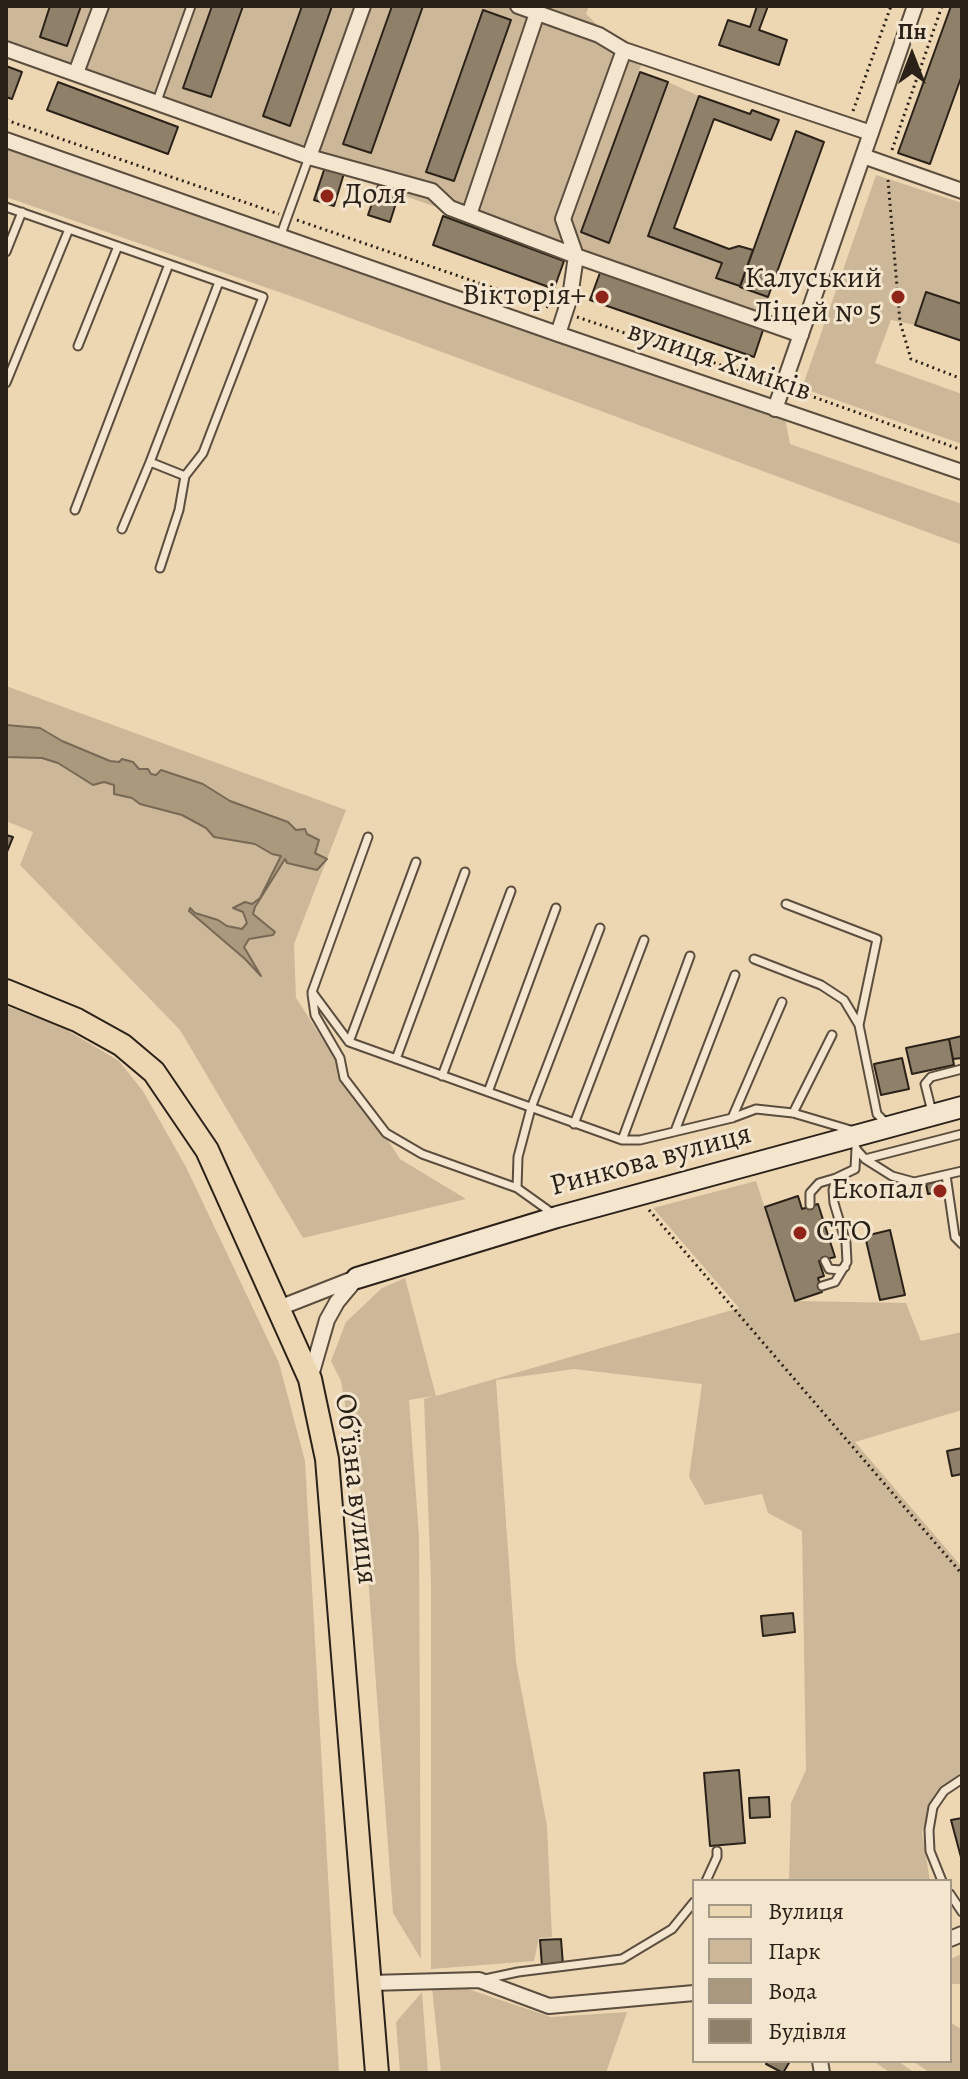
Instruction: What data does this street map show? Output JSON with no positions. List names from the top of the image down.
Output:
{
  "streets": {
    "main road": ["Ринкова вулиця", "Обʼїзна вулиця"],
    "street": ["вулиця Хіміків"]
  },
  "crossings": [
    ["Ринкова вулиця", "Обʼїзна вулиця"]
  ],
  "places": [
    "Доля",
    "Вікторія+",
    "Калуський Ліцей № 5",
    "Екопал",
    "СТО"
  ],
  "legend": [
    "Вулиця",
    "Парк",
    "Вода",
    "Будівля"
  ],
  "north": "top"
}
